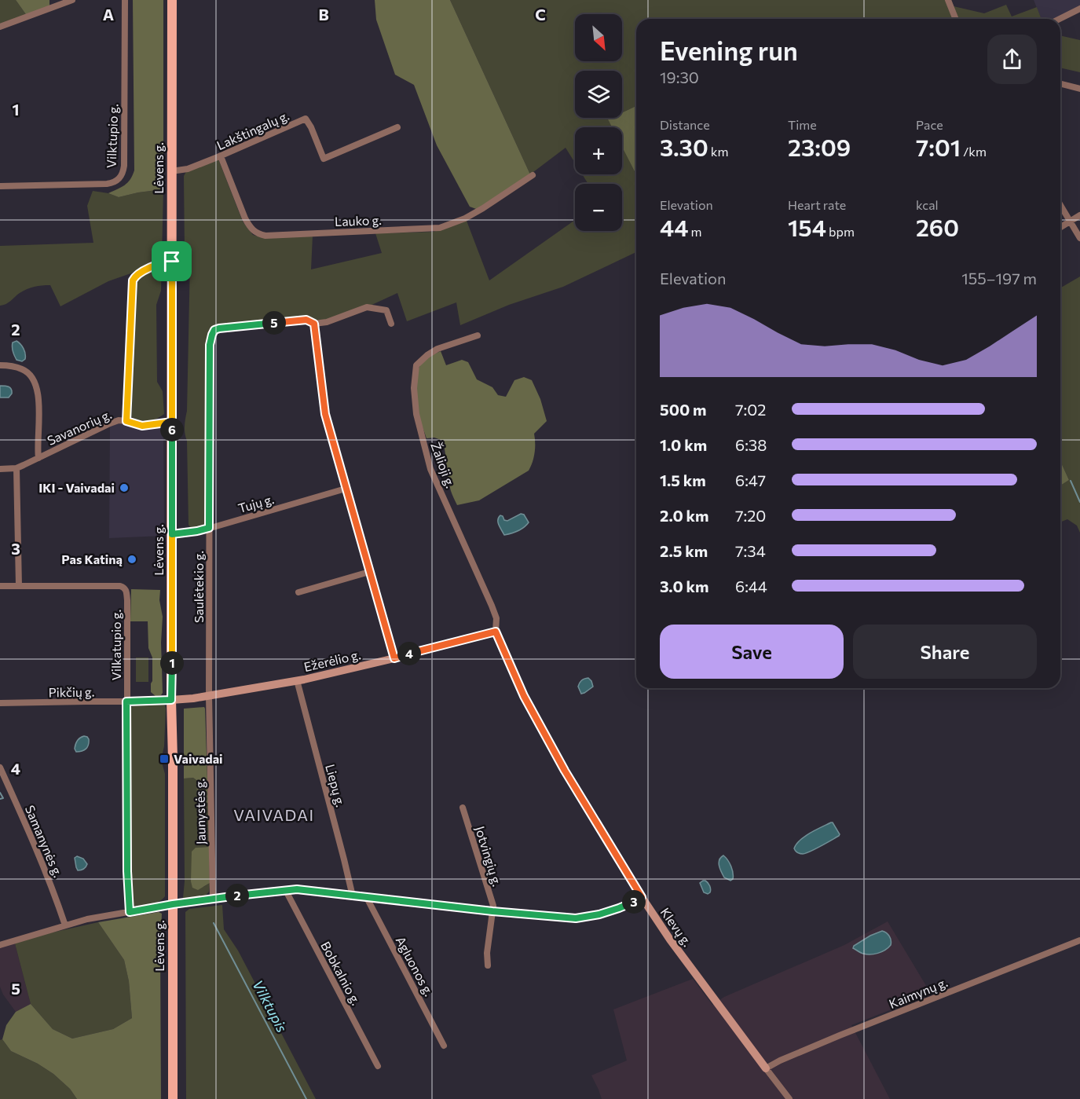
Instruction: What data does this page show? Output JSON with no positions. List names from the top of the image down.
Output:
{
  "streets": {
    "main road": ["Lėvens g.", "Ežerėlio g.", "Klevų g."],
    "street": [
      "Lakštingalų g.",
      "Vilktupio g.",
      "Lauko g.",
      "Savanorių g.",
      "Žalioji g.",
      "Tujų g.",
      "Saulėtekio g.",
      "Vilkatupio g.",
      "Pikčių g.",
      "Liepų g.",
      "Jaunystės g.",
      "Samanynės g.",
      "Jotvingių g.",
      "Agluonos g.",
      "Bobkalnio g.",
      "Kaimynų g."
    ]
  },
  "crossings": [
    ["Lakštingalų g.", "Lėvens g."],
    ["Lakštingalų g.", "Lauko g."],
    ["Lėvens g.", "Savanorių g."],
    ["Lėvens g.", "Tujų g."],
    ["Lėvens g.", "Ežerėlio g."],
    ["Lėvens g.", "Pikčių g."],
    ["Žalioji g.", "Ežerėlio g."],
    ["Žalioji g.", "Klevų g."],
    ["Tujų g.", "Saulėtekio g."],
    ["Saulėtekio g.", "Ežerėlio g."],
    ["Saulėtekio g.", "Jaunystės g."],
    ["Vilkatupio g.", "Pikčių g."],
    ["Ežerėlio g.", "Pikčių g."],
    ["Ežerėlio g.", "Liepų g."],
    ["Ežerėlio g.", "Jaunystės g."],
    ["Ežerėlio g.", "Klevų g."],
    ["Klevų g.", "Kaimynų g."]
  ],
  "districts": ["VAIVADAI"],
  "water": ["Vilktupis"],
  "places": {
    "other": ["IKI - Vaivadai", "Pas Katiną"],
    "transit": ["Vaivadai"]
  },
  "north": "bottom right",
  "page": {
    "map_buttons": ["+", "−"],
    "heading": ["Evening run", "19:30"],
    "stats": [
      ["Distance", "3.30 km"],
      ["Time", "23:09"],
      ["Pace", "7:01 /km"],
      ["Elevation", "44 m"],
      ["Heart rate", "154 bpm"],
      ["kcal", "260"]
    ],
    "chart": ["Elevation", "155–197 m"],
    "pins": [
      "5",
      "6",
      "4",
      "1",
      "2",
      "3"
    ],
    "list": [
      {
        "name": "500 m",
        "note": "7:02"
      },
      {
        "name": "1.0 km",
        "note": "6:38"
      },
      {
        "name": "1.5 km",
        "note": "6:47"
      },
      {
        "name": "2.0 km",
        "note": "7:20"
      },
      {
        "name": "2.5 km",
        "note": "7:34"
      },
      {
        "name": "3.0 km",
        "note": "6:44"
      }
    ],
    "buttons": ["Save", "Share"]
  },
  "grid": {
    "columns": ["A", "B", "C"],
    "rows": [
      "1",
      "2",
      "3",
      "4",
      "5"
    ]
  }
}
